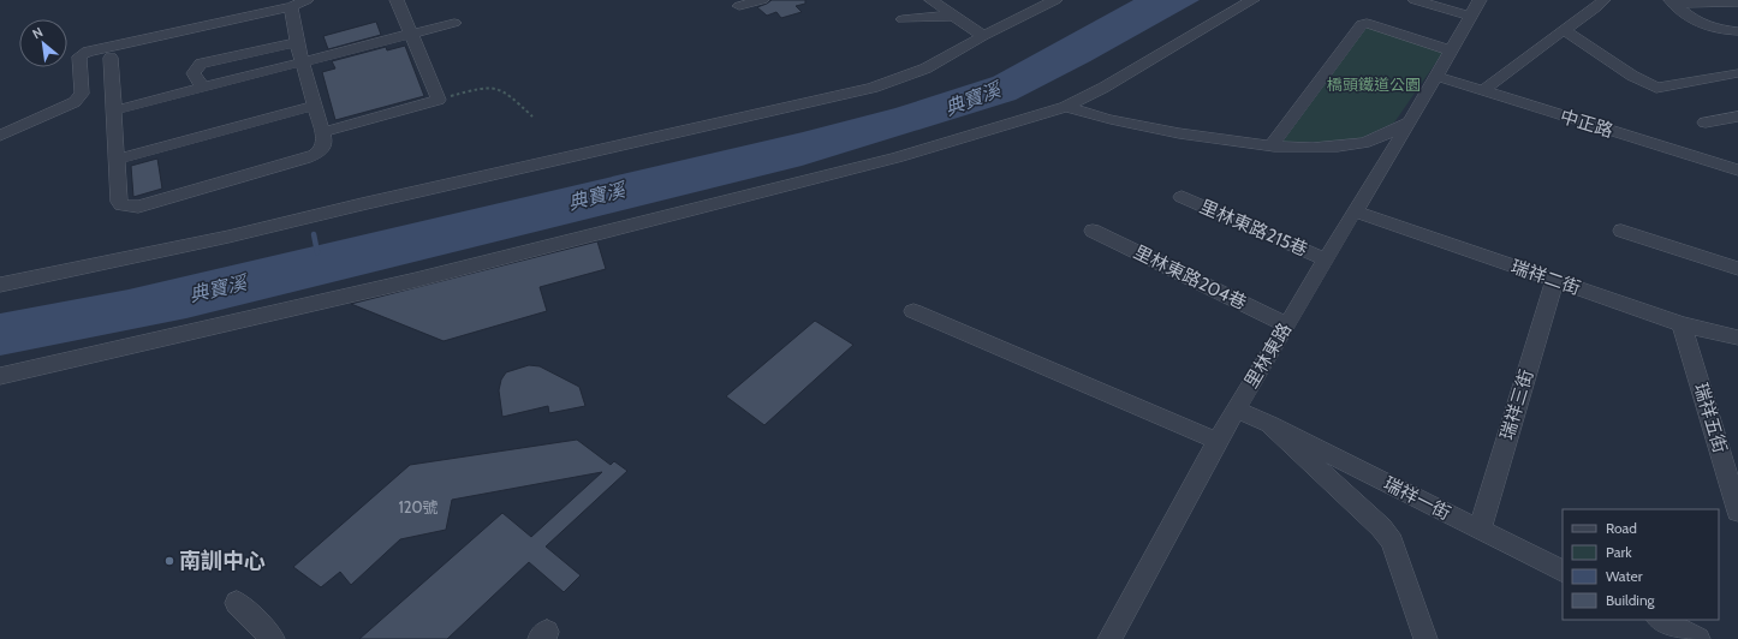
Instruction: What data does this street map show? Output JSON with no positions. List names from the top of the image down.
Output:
{
  "streets": {
    "street": [
      "中正路",
      "里林東路215巷",
      "里林東路204巷",
      "瑞祥二街",
      "里林東路",
      "瑞祥三街",
      "瑞祥五街",
      "瑞祥一街"
    ]
  },
  "crossings": [
    ["中正路", "里林東路"],
    ["里林東路215巷", "里林東路"],
    ["里林東路204巷", "里林東路"],
    ["瑞祥二街", "里林東路"],
    ["瑞祥二街", "瑞祥三街"],
    ["瑞祥二街", "瑞祥五街"],
    ["里林東路", "瑞祥一街"],
    ["瑞祥三街", "瑞祥一街"]
  ],
  "water": ["典寶溪"],
  "parks": ["橋頭鐵道公園"],
  "places": ["南訓中心"],
  "house_numbers": ["120號"],
  "legend": [
    "Road",
    "Park",
    "Water",
    "Building"
  ],
  "north": "top left"
}
